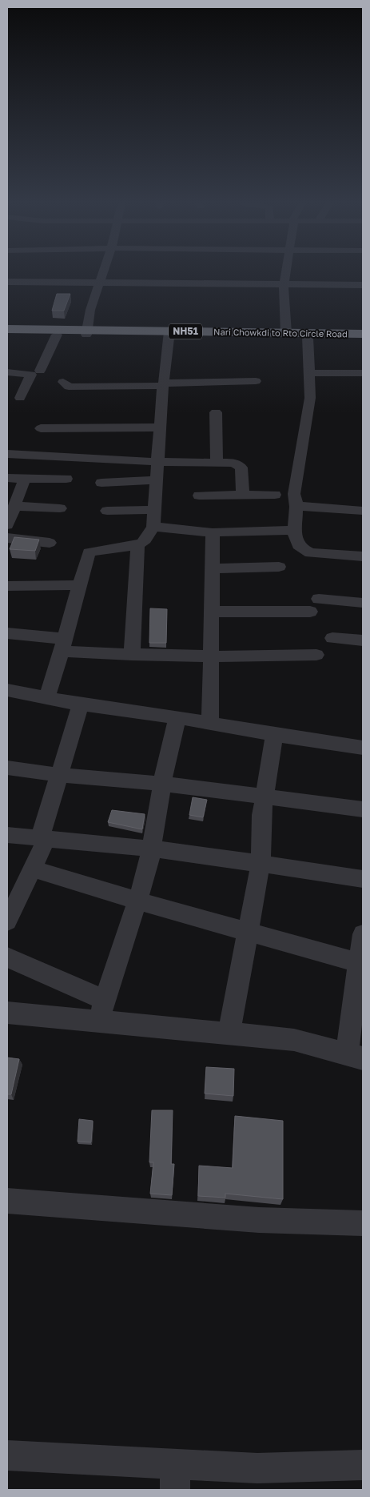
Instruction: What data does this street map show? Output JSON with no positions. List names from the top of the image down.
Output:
{
  "streets": {
    "highway": ["NH51", "Nari Chowkdi to Rto Circle Road"]
  },
  "crossings": [
    ["NH51", "Nari Chowkdi to Rto Circle Road"]
  ]
}
